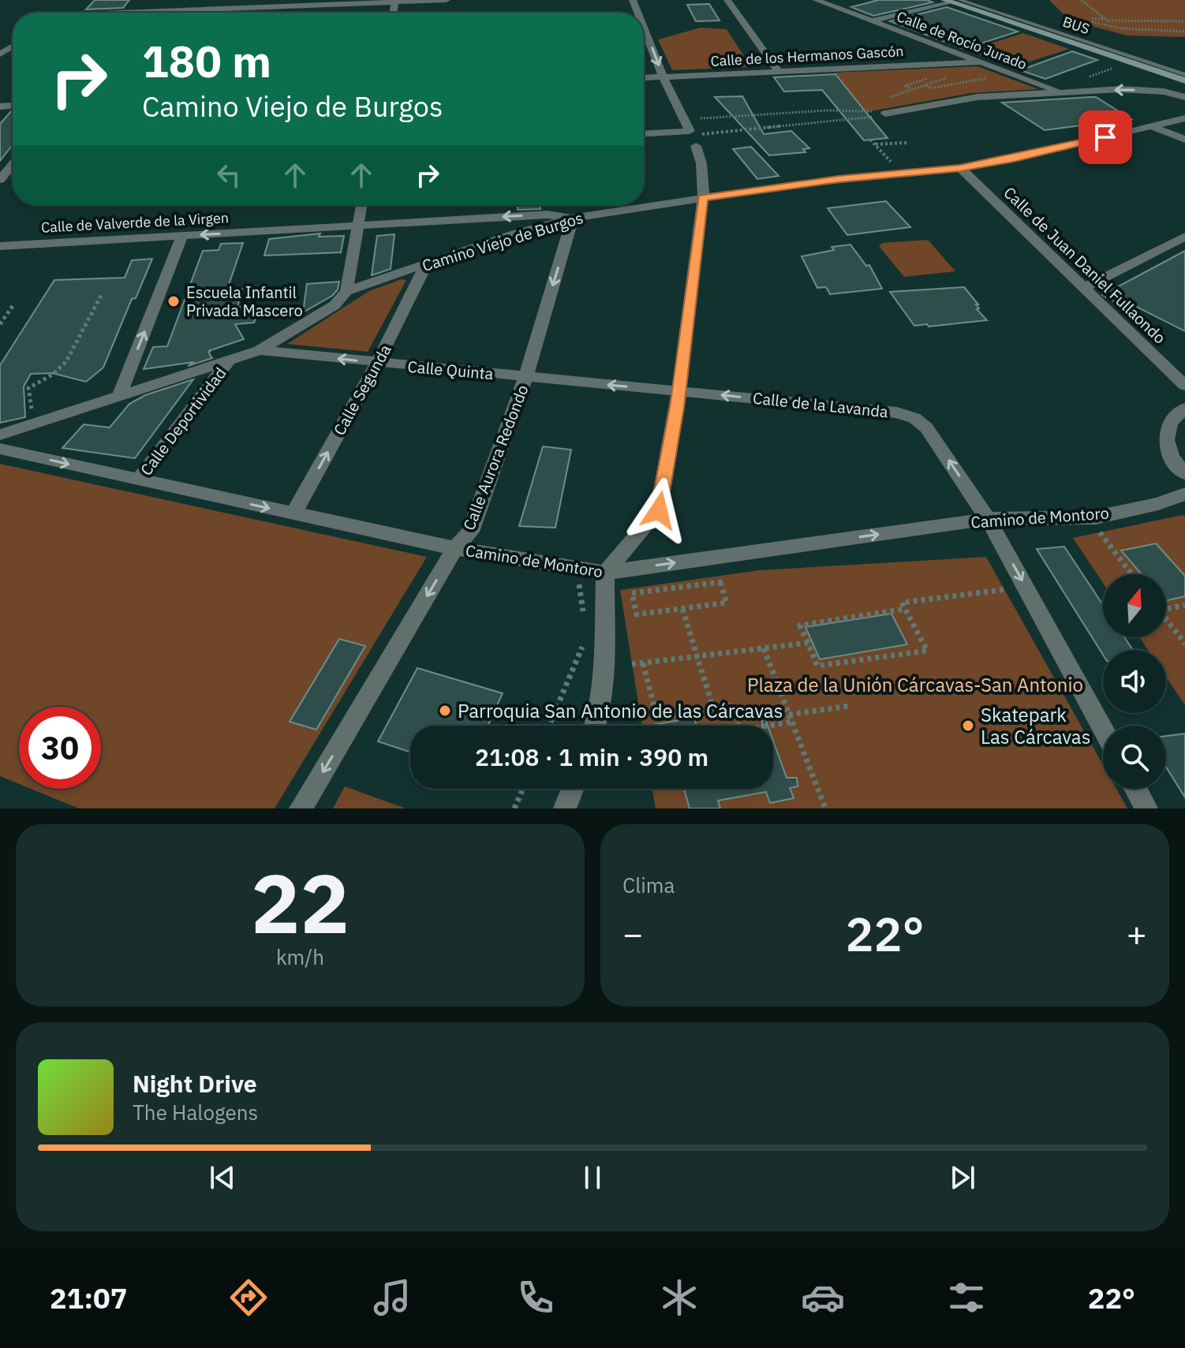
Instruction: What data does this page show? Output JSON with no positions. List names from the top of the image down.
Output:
{
  "streets": {
    "street": [
      "Calle de Rocío Jurado",
      "Calle de los Hermanos Gascón",
      "Calle de Valverde de la Virgen",
      "Camino Viejo de Burgos",
      "Calle de Juan Daniel Fullaondo",
      "Calle Quinta",
      "Calle Segunda",
      "Calle de la Lavanda",
      "Calle Deportividad",
      "Calle Aurora Redondo",
      "Camino de Montoro"
    ],
    "lane": ["BUS"]
  },
  "crossings": [
    ["Calle de Rocío Jurado", "Calle de los Hermanos Gascón"],
    ["Calle de Valverde de la Virgen", "Camino Viejo de Burgos"],
    ["Calle de Valverde de la Virgen", "Calle Aurora Redondo"],
    ["Camino Viejo de Burgos", "Calle de Juan Daniel Fullaondo"],
    ["Camino Viejo de Burgos", "Calle Quinta"],
    ["Camino Viejo de Burgos", "Calle Segunda"],
    ["Camino Viejo de Burgos", "Calle Deportividad"],
    ["Camino Viejo de Burgos", "Calle Aurora Redondo"],
    ["Calle Quinta", "Calle Segunda"],
    ["Calle Quinta", "Calle de la Lavanda"],
    ["Calle Quinta", "Calle Aurora Redondo"],
    ["Calle Segunda", "Camino de Montoro"],
    ["Calle de la Lavanda", "Camino de Montoro"],
    ["Calle Deportividad", "Camino de Montoro"],
    ["Calle Aurora Redondo", "Camino de Montoro"]
  ],
  "one_way": [
    "Calle de Valverde de la Virgen",
    "Calle Quinta",
    "Calle Segunda",
    "Calle Aurora Redondo",
    "Camino de Montoro"
  ],
  "parks": ["Plaza de la Unión Cárcavas-San Antonio"],
  "places": ["Escuela Infantil Privada Mascero", "Parroquia San Antonio de las Cárcavas", "Skatepark Las Cárcavas"],
  "north": "top",
  "page": {
    "turn": ["180 m", "Camino Viejo de Burgos"],
    "limit": "30",
    "trip": "21:08 · 1 min · 390 m",
    "tile": [
      ["22", "km/h"],
      "Clima"
    ],
    "heat": ["−", "22°", "+"],
    "song": ["Night Drive", "The Halogens"],
    "tabs": ["21:07", "22°"]
  }
}
